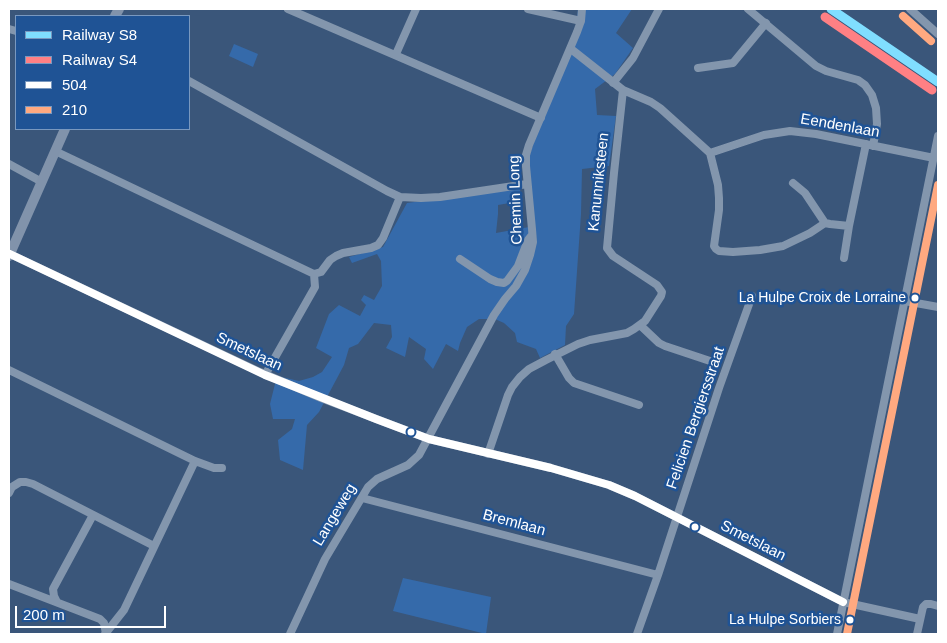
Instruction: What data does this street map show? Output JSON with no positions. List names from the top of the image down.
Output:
{
  "streets": {
    "street": [
      "Eendenlaan",
      "Kanunniksteen",
      "Chemin Long",
      "Smetslaan",
      "Felicien Bergiersstraat",
      "Langeweg",
      "Bremlaan"
    ]
  },
  "crossings": [
    ["Kanunniksteen", "Smetslaan"],
    ["Chemin Long", "Langeweg"],
    ["Smetslaan", "Felicien Bergiersstraat"],
    ["Smetslaan", "Langeweg"],
    ["Felicien Bergiersstraat", "Bremlaan"],
    ["Langeweg", "Bremlaan"]
  ],
  "places": ["La Hulpe Croix de Lorraine", "La Hulpe Sorbiers"],
  "lines": [
    "rail line S8",
    "transit line 210",
    "rail line S4",
    "transit line 504"
  ],
  "legend": [
    "Railway S8",
    "Railway S4",
    "504",
    "210"
  ],
  "scale_bar": "200 m"
}
